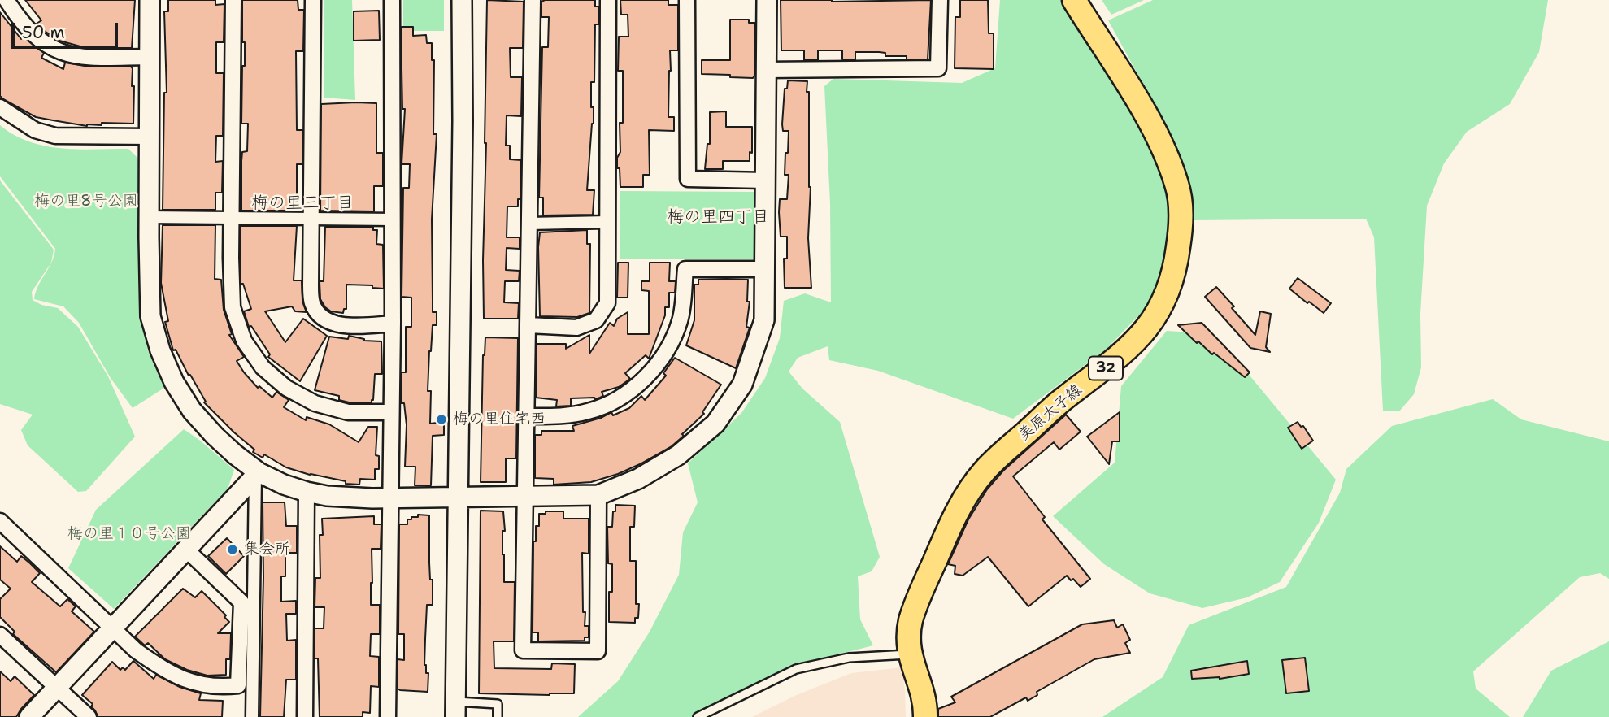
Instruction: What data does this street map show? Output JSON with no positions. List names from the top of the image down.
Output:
{
  "streets": {
    "main road": ["32", "美原太子線"]
  },
  "districts": ["梅の里三丁目", "梅の里四丁目"],
  "parks": ["梅の里8号公園", "梅の里１０号公園"],
  "places": ["梅の里住宅西", "集会所"],
  "scale_bar": "50 m"
}
